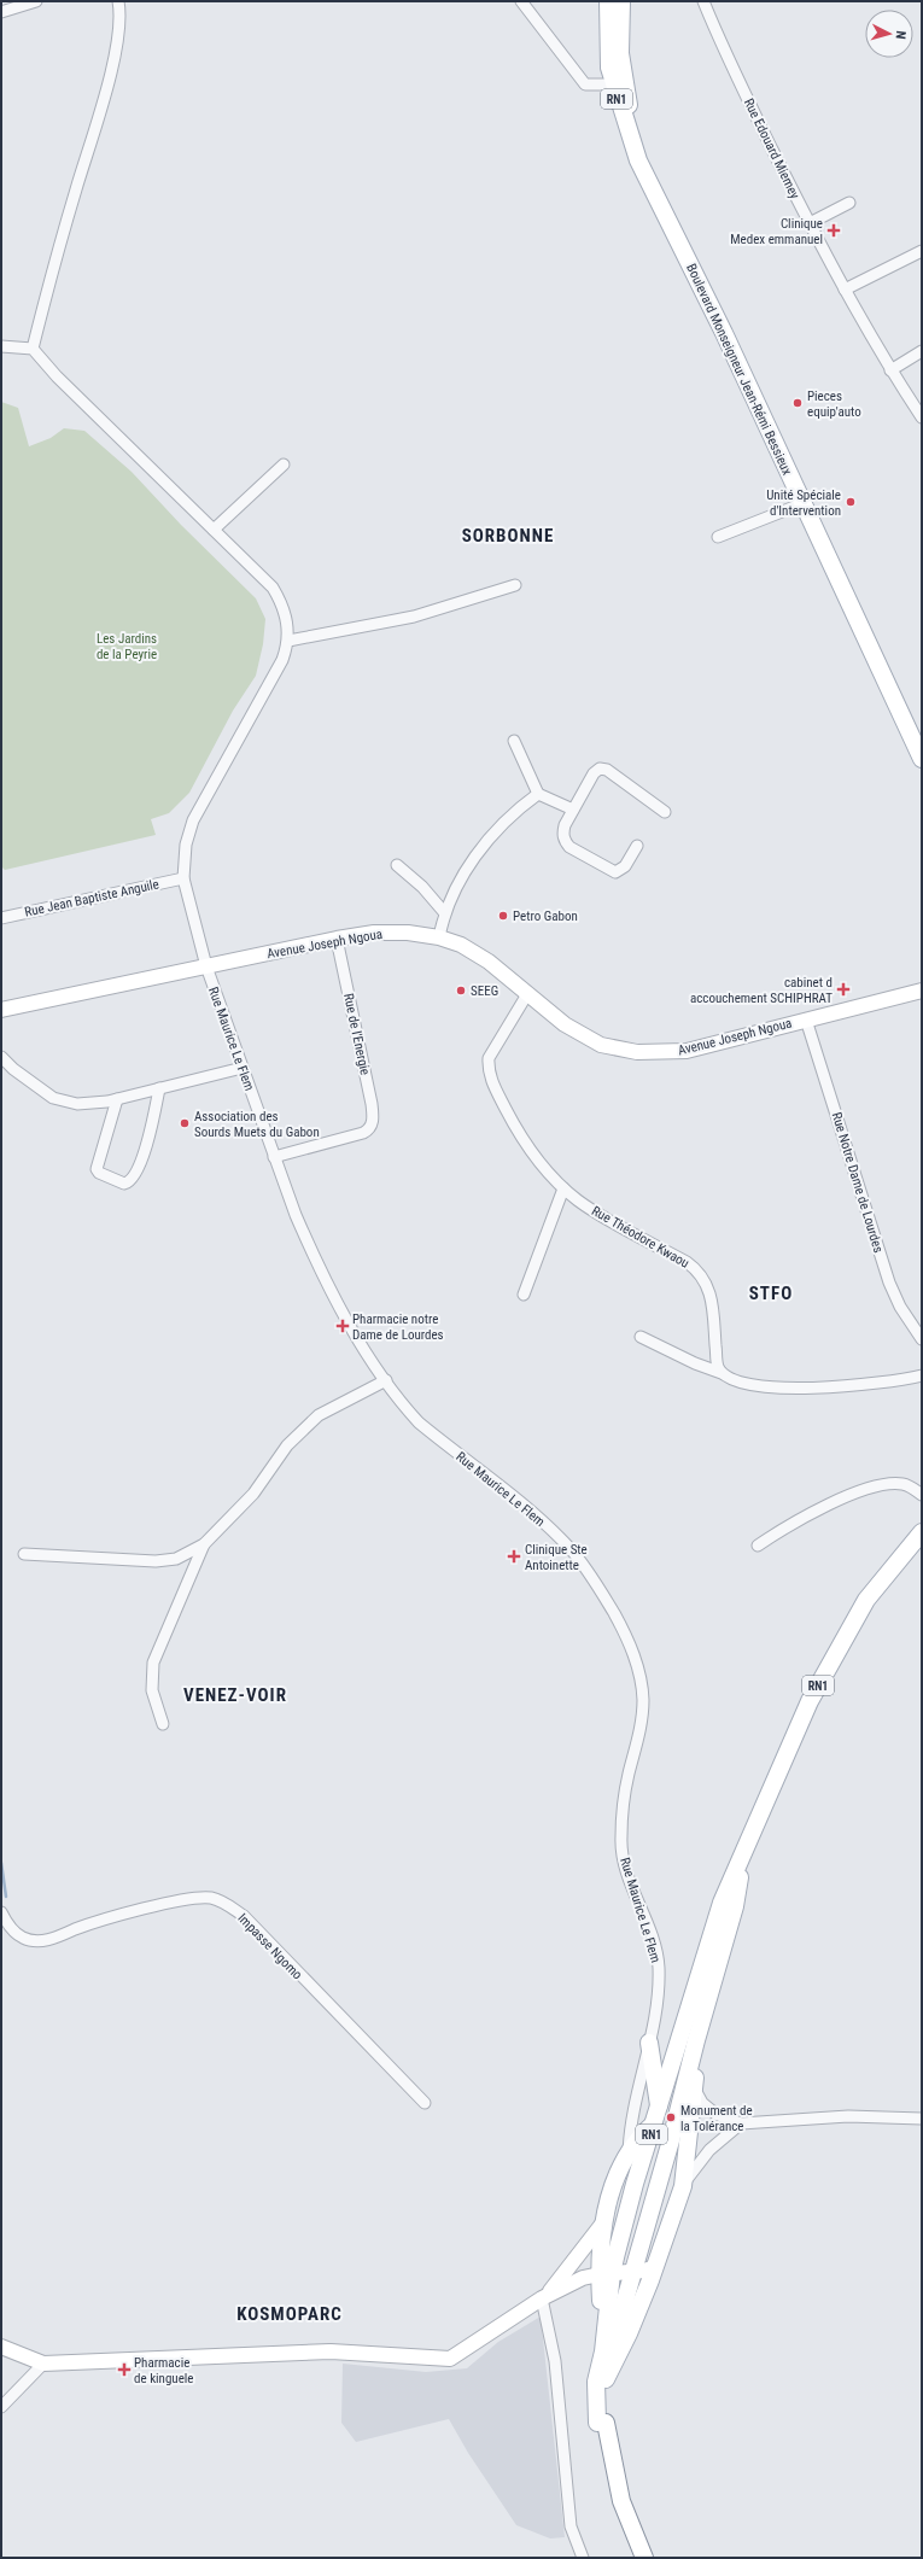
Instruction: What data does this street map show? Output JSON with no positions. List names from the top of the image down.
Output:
{
  "streets": {
    "main road": ["RN1", "Boulevard Monseigneur Jean-Rémi Bessieux", "Avenue Joseph Ngoua"],
    "street": [
      "Rue Edouard Miemey",
      "Rue Jean Baptiste Anguile",
      "Rue de l'Energie",
      "Rue Maurice Le Flem",
      "Rue Notre Dame de Lourdes",
      "Rue Théodore Kwaou",
      "Impasse Ngomo"
    ]
  },
  "crossings": [
    ["Rue Jean Baptiste Anguile", "Rue Maurice Le Flem"],
    ["Avenue Joseph Ngoua", "Rue de l'Energie"],
    ["Avenue Joseph Ngoua", "Rue Maurice Le Flem"],
    ["Avenue Joseph Ngoua", "Rue Notre Dame de Lourdes"],
    ["Avenue Joseph Ngoua", "Rue Théodore Kwaou"],
    ["Rue de l'Energie", "Rue Maurice Le Flem"]
  ],
  "districts": [
    "SORBONNE",
    "STFO",
    "VENEZ-VOIR",
    "KOSMOPARC"
  ],
  "parks": ["Les Jardins de la Peyrie"],
  "places": {
    "health": [
      "Clinique Medex emmanuel",
      "cabinet d accouchement SCHIPHRAT",
      "Pharmacie notre Dame de Lourdes",
      "Clinique Ste Antoinette",
      "Pharmacie de kinguele"
    ],
    "other": [
      "Pieces equip'auto",
      "Unité Spéciale d'Intervention",
      "Petro Gabon",
      "SEEG",
      "Association des Sourds Muets du Gabon",
      "Monument de la Tolérance"
    ]
  },
  "north": "right"
}
